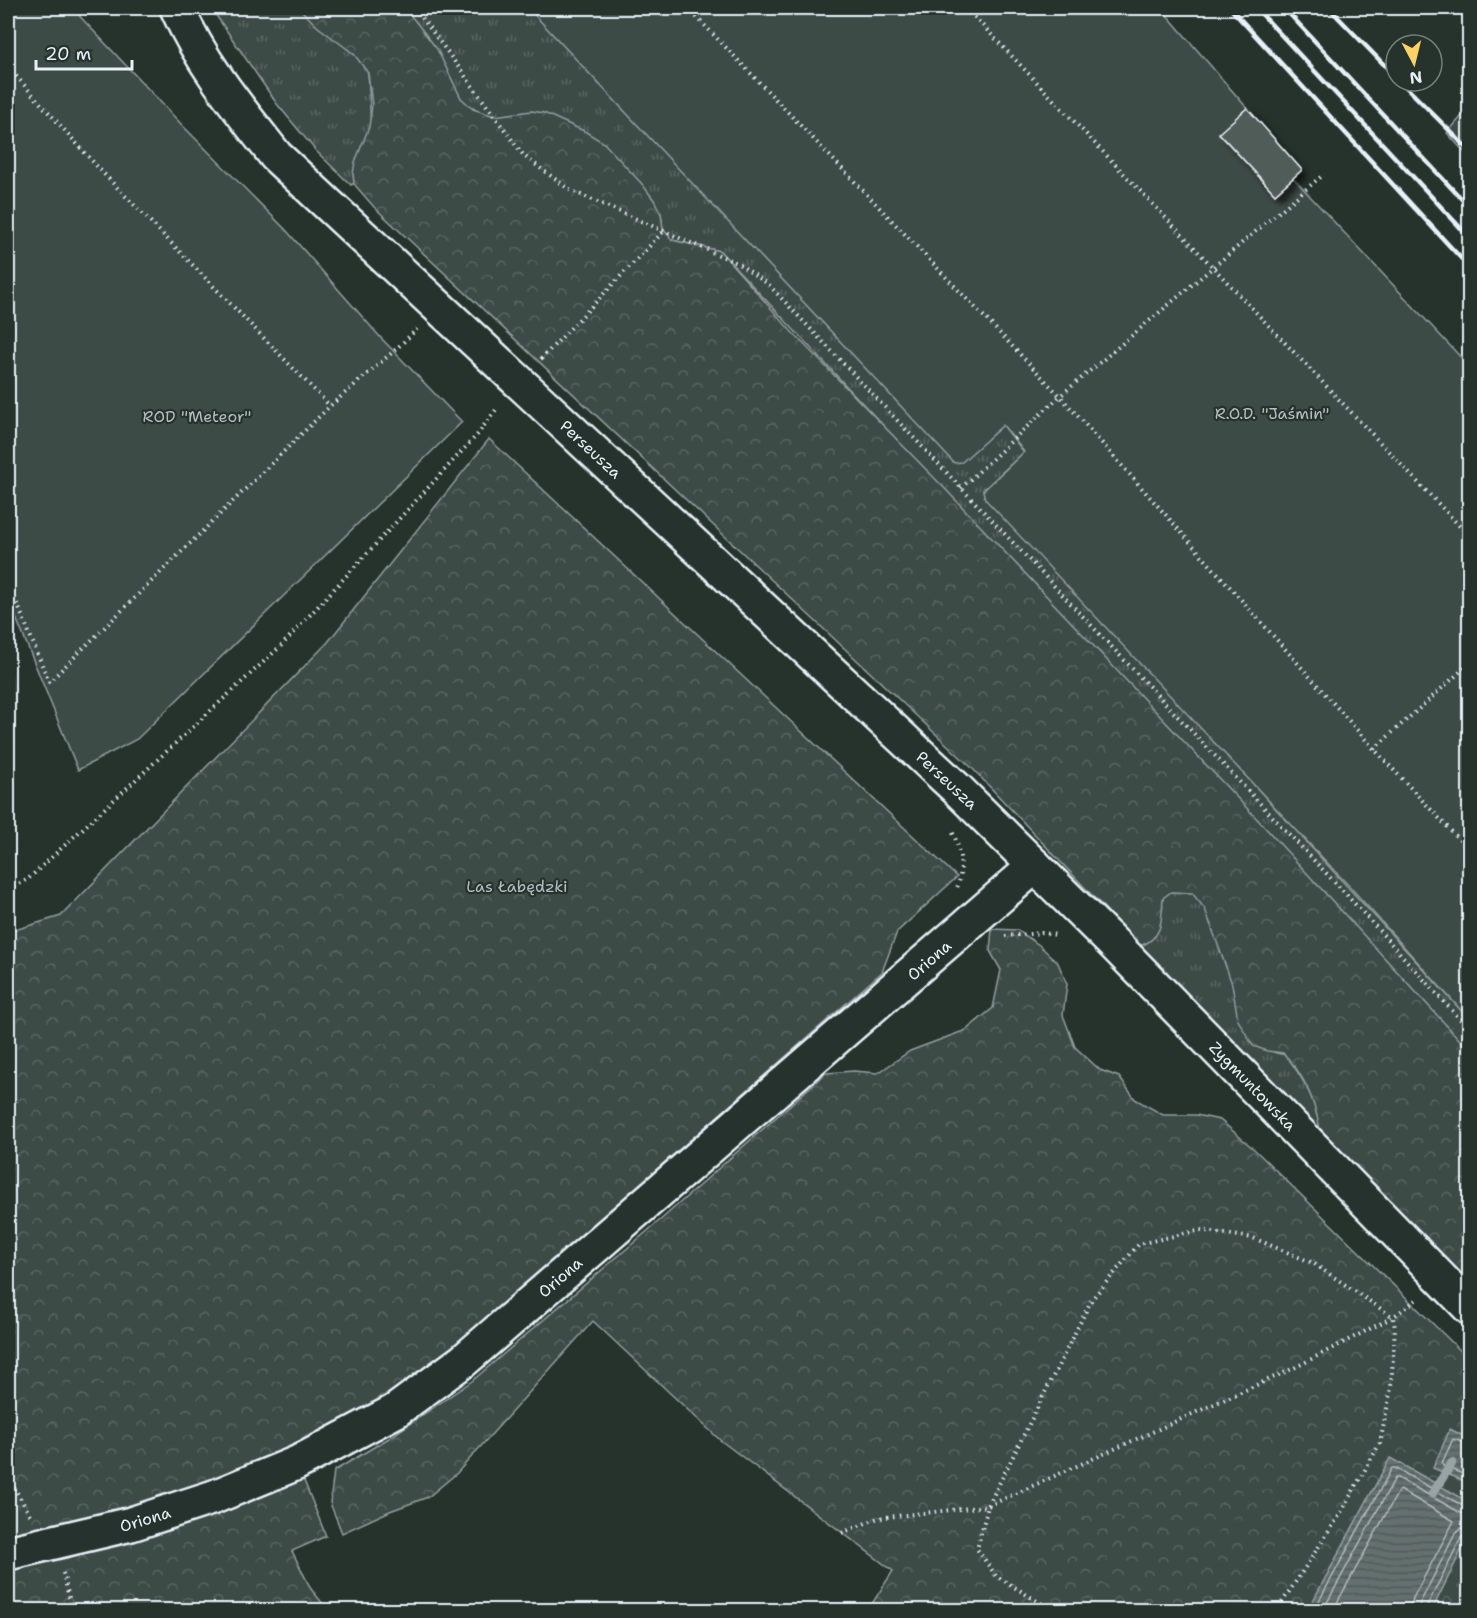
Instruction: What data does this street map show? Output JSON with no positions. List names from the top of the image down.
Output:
{
  "streets": {
    "street": ["Perseusza", "Oriona", "Zygmuntowska"]
  },
  "crossings": [
    ["Perseusza", "Oriona"],
    ["Perseusza", "Zygmuntowska"],
    ["Oriona", "Zygmuntowska"]
  ],
  "parks": ["R.O.D. \"Jaśmin\"", "ROD \"Meteor\"", "Las Łabędzki"],
  "scale_bar": "20 m",
  "north": "bottom"
}
